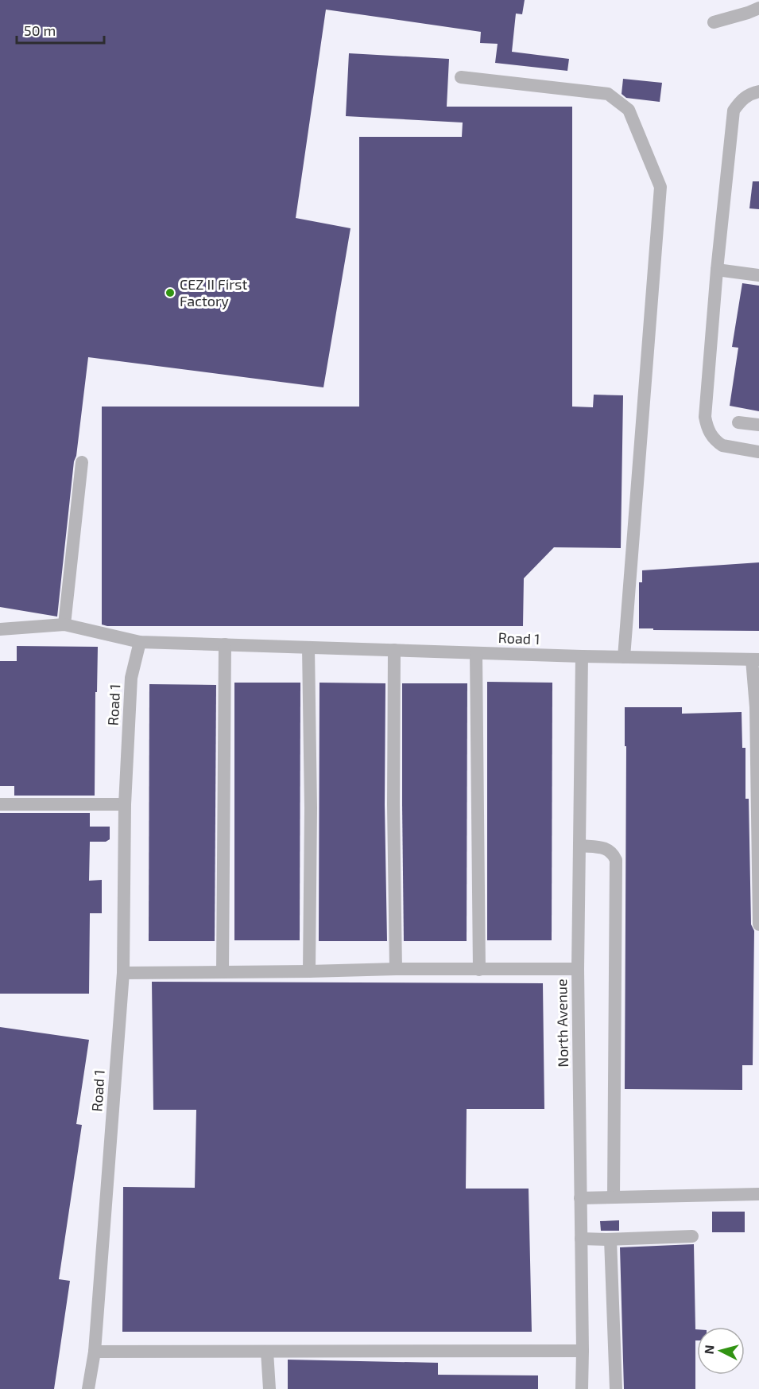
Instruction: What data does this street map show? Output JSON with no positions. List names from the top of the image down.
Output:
{
  "streets": {
    "street": ["Road 1", "North Avenue"]
  },
  "crossings": [
    ["Road 1", "North Avenue"]
  ],
  "places": ["CEZ II First Factory"],
  "scale_bar": "50 m",
  "north": "left"
}
